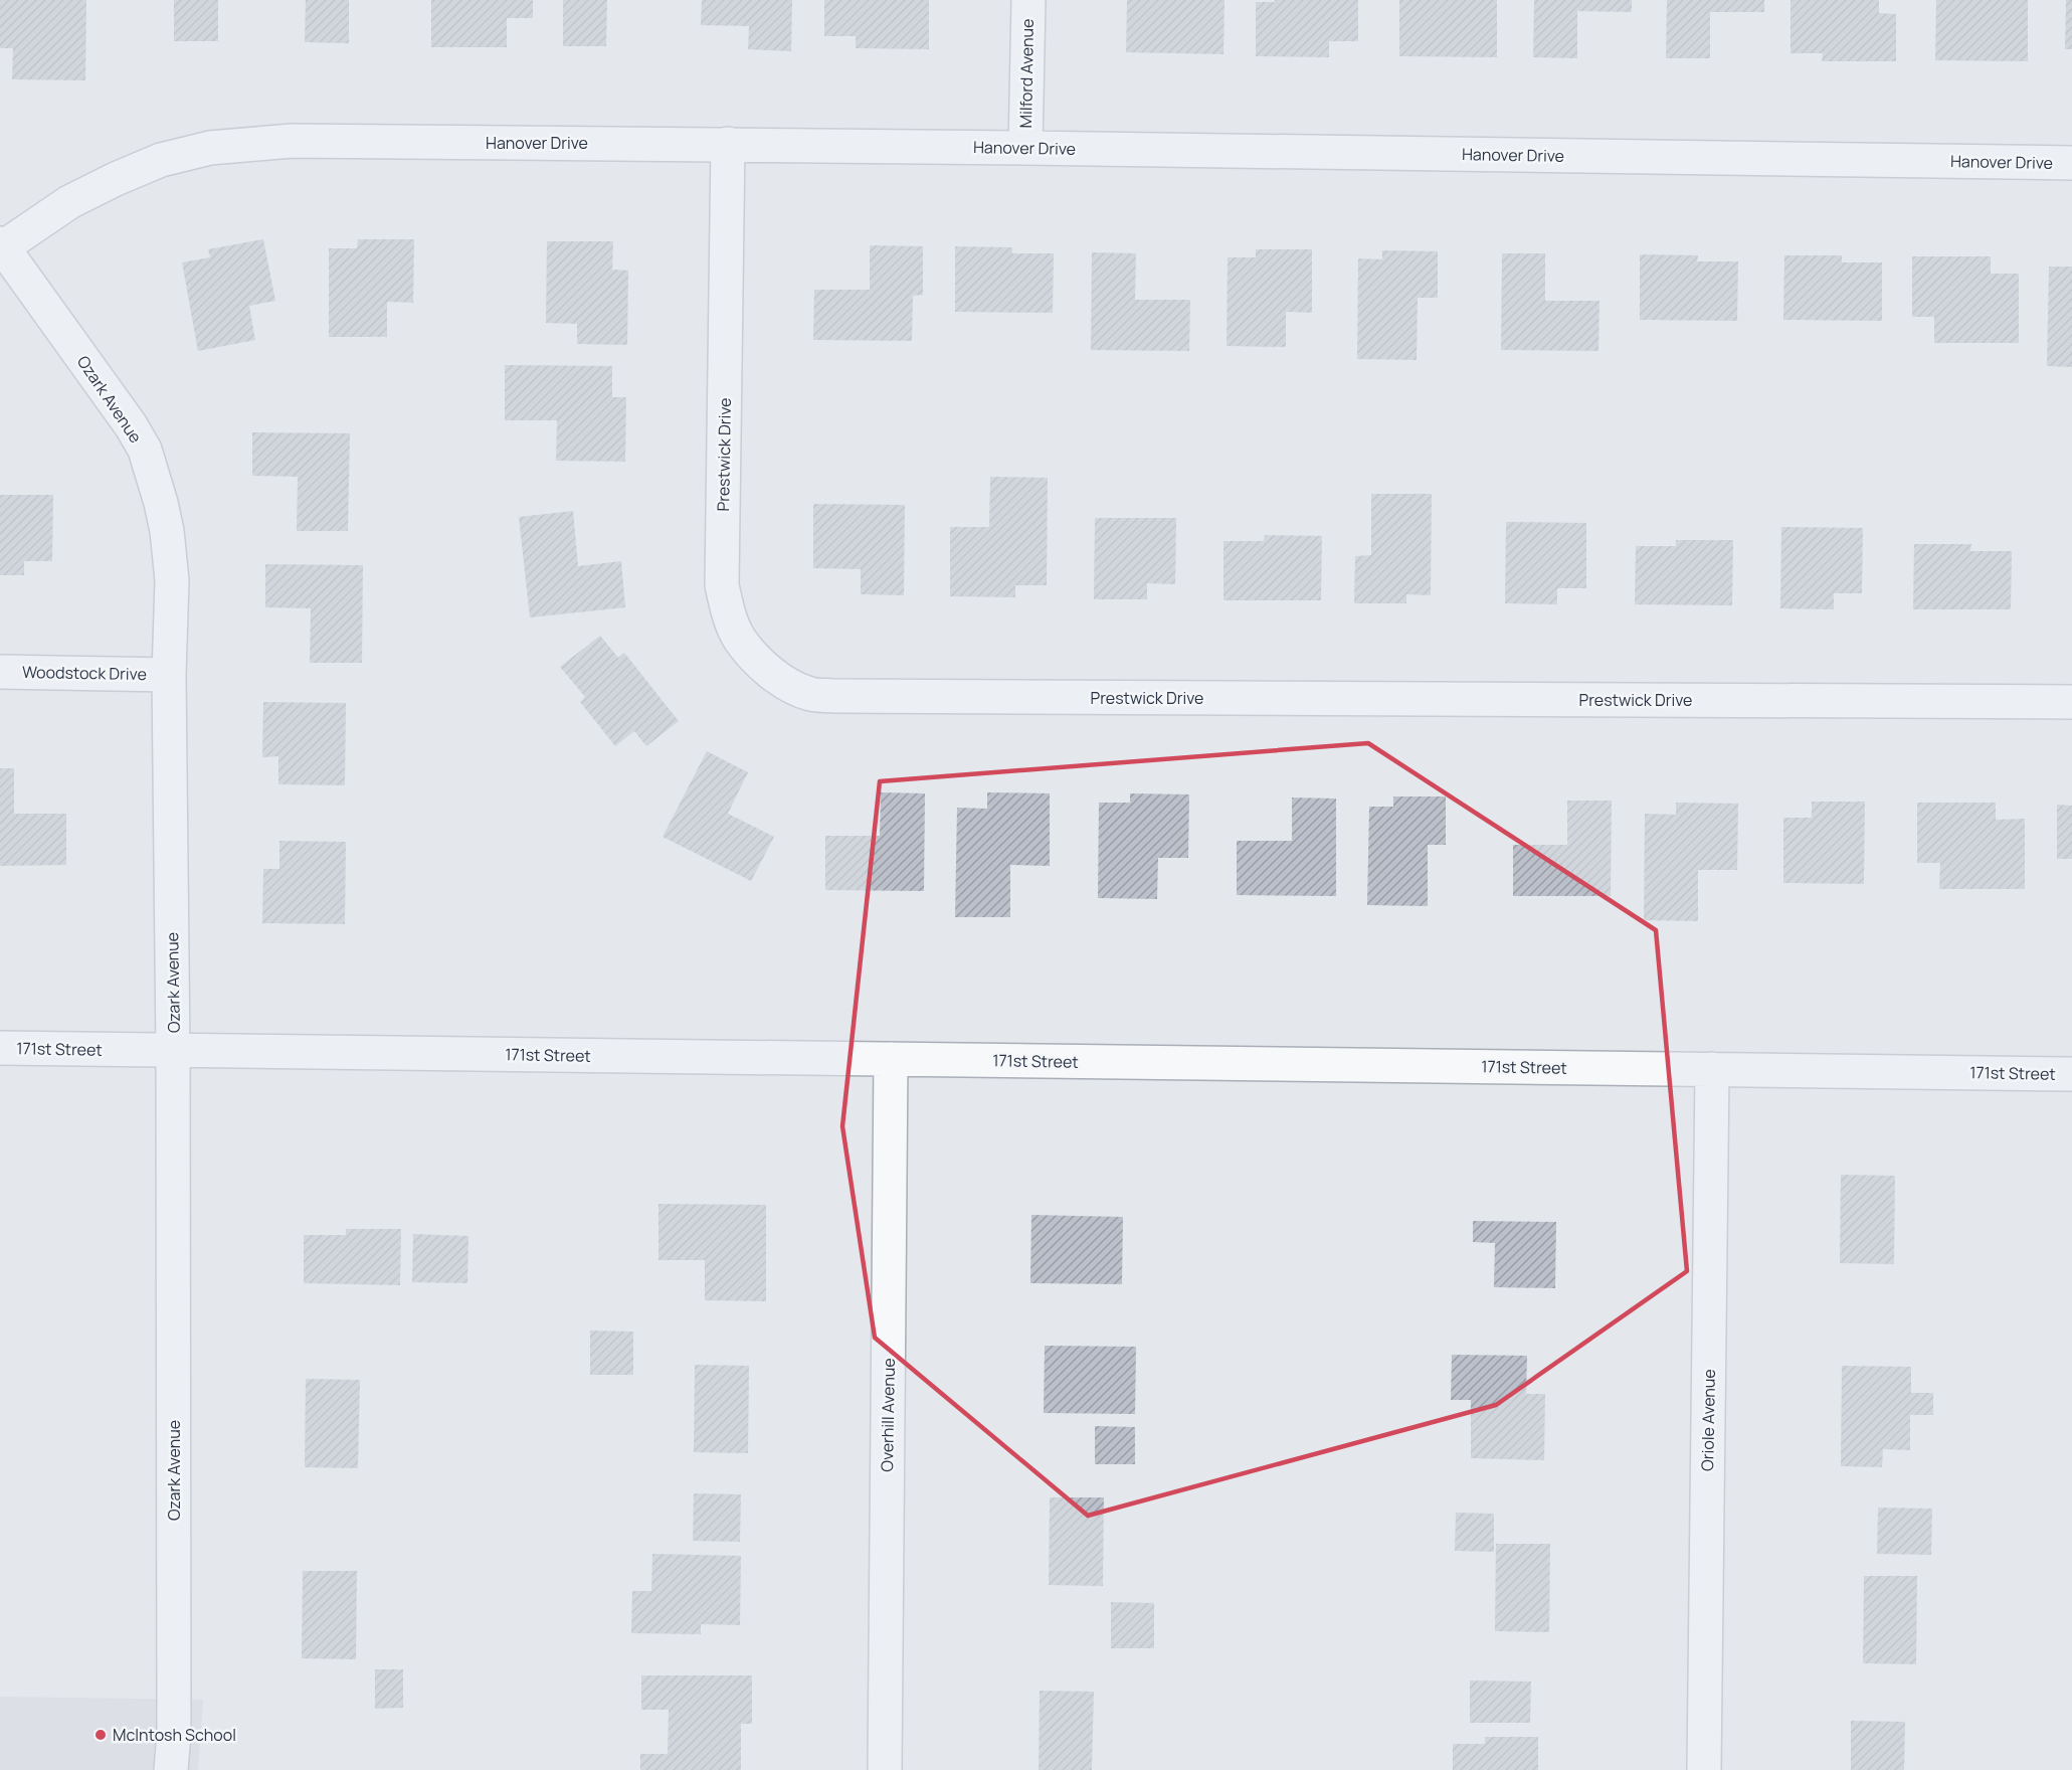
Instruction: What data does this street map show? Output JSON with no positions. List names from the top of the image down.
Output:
{
  "streets": {
    "street": [
      "Milford Avenue",
      "Hanover Drive",
      "Ozark Avenue",
      "Prestwick Drive",
      "Woodstock Drive",
      "171st Street",
      "Overhill Avenue",
      "Oriole Avenue"
    ]
  },
  "crossings": [
    ["Milford Avenue", "Hanover Drive"],
    ["Hanover Drive", "Ozark Avenue"],
    ["Hanover Drive", "Prestwick Drive"],
    ["Ozark Avenue", "Woodstock Drive"],
    ["Ozark Avenue", "171st Street"],
    ["171st Street", "Overhill Avenue"],
    ["171st Street", "Oriole Avenue"]
  ],
  "places": ["McIntosh School"]
}
